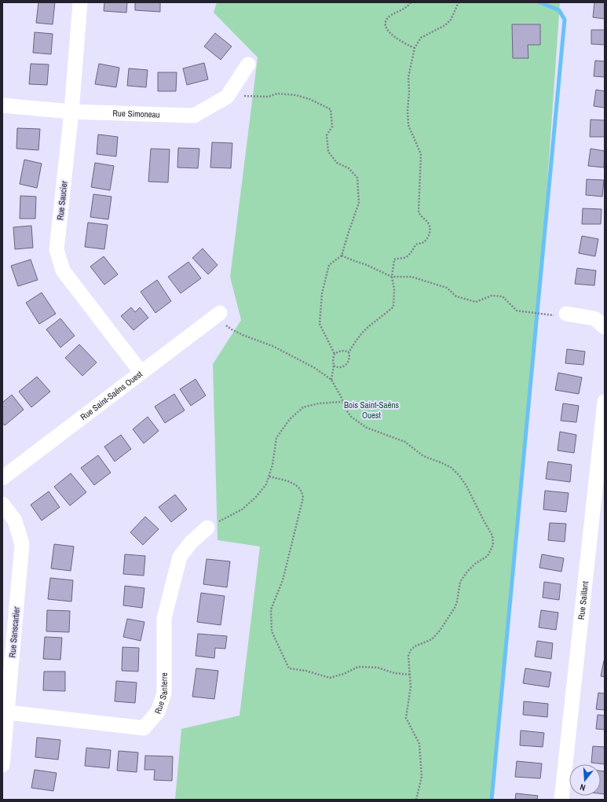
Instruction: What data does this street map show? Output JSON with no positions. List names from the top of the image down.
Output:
{
  "streets": {
    "street": [
      "Rue Simoneau",
      "Rue Saucier",
      "Rue Saint-Saëns Ouest",
      "Rue Saillant",
      "Rue Sanscartier",
      "Rue Santerre"
    ]
  },
  "crossings": [
    ["Rue Simoneau", "Rue Saucier"],
    ["Rue Saucier", "Rue Saint-Saëns Ouest"],
    ["Rue Sanscartier", "Rue Santerre"]
  ],
  "parks": ["Bois Saint-Saëns Ouest"],
  "north": "bottom"
}
